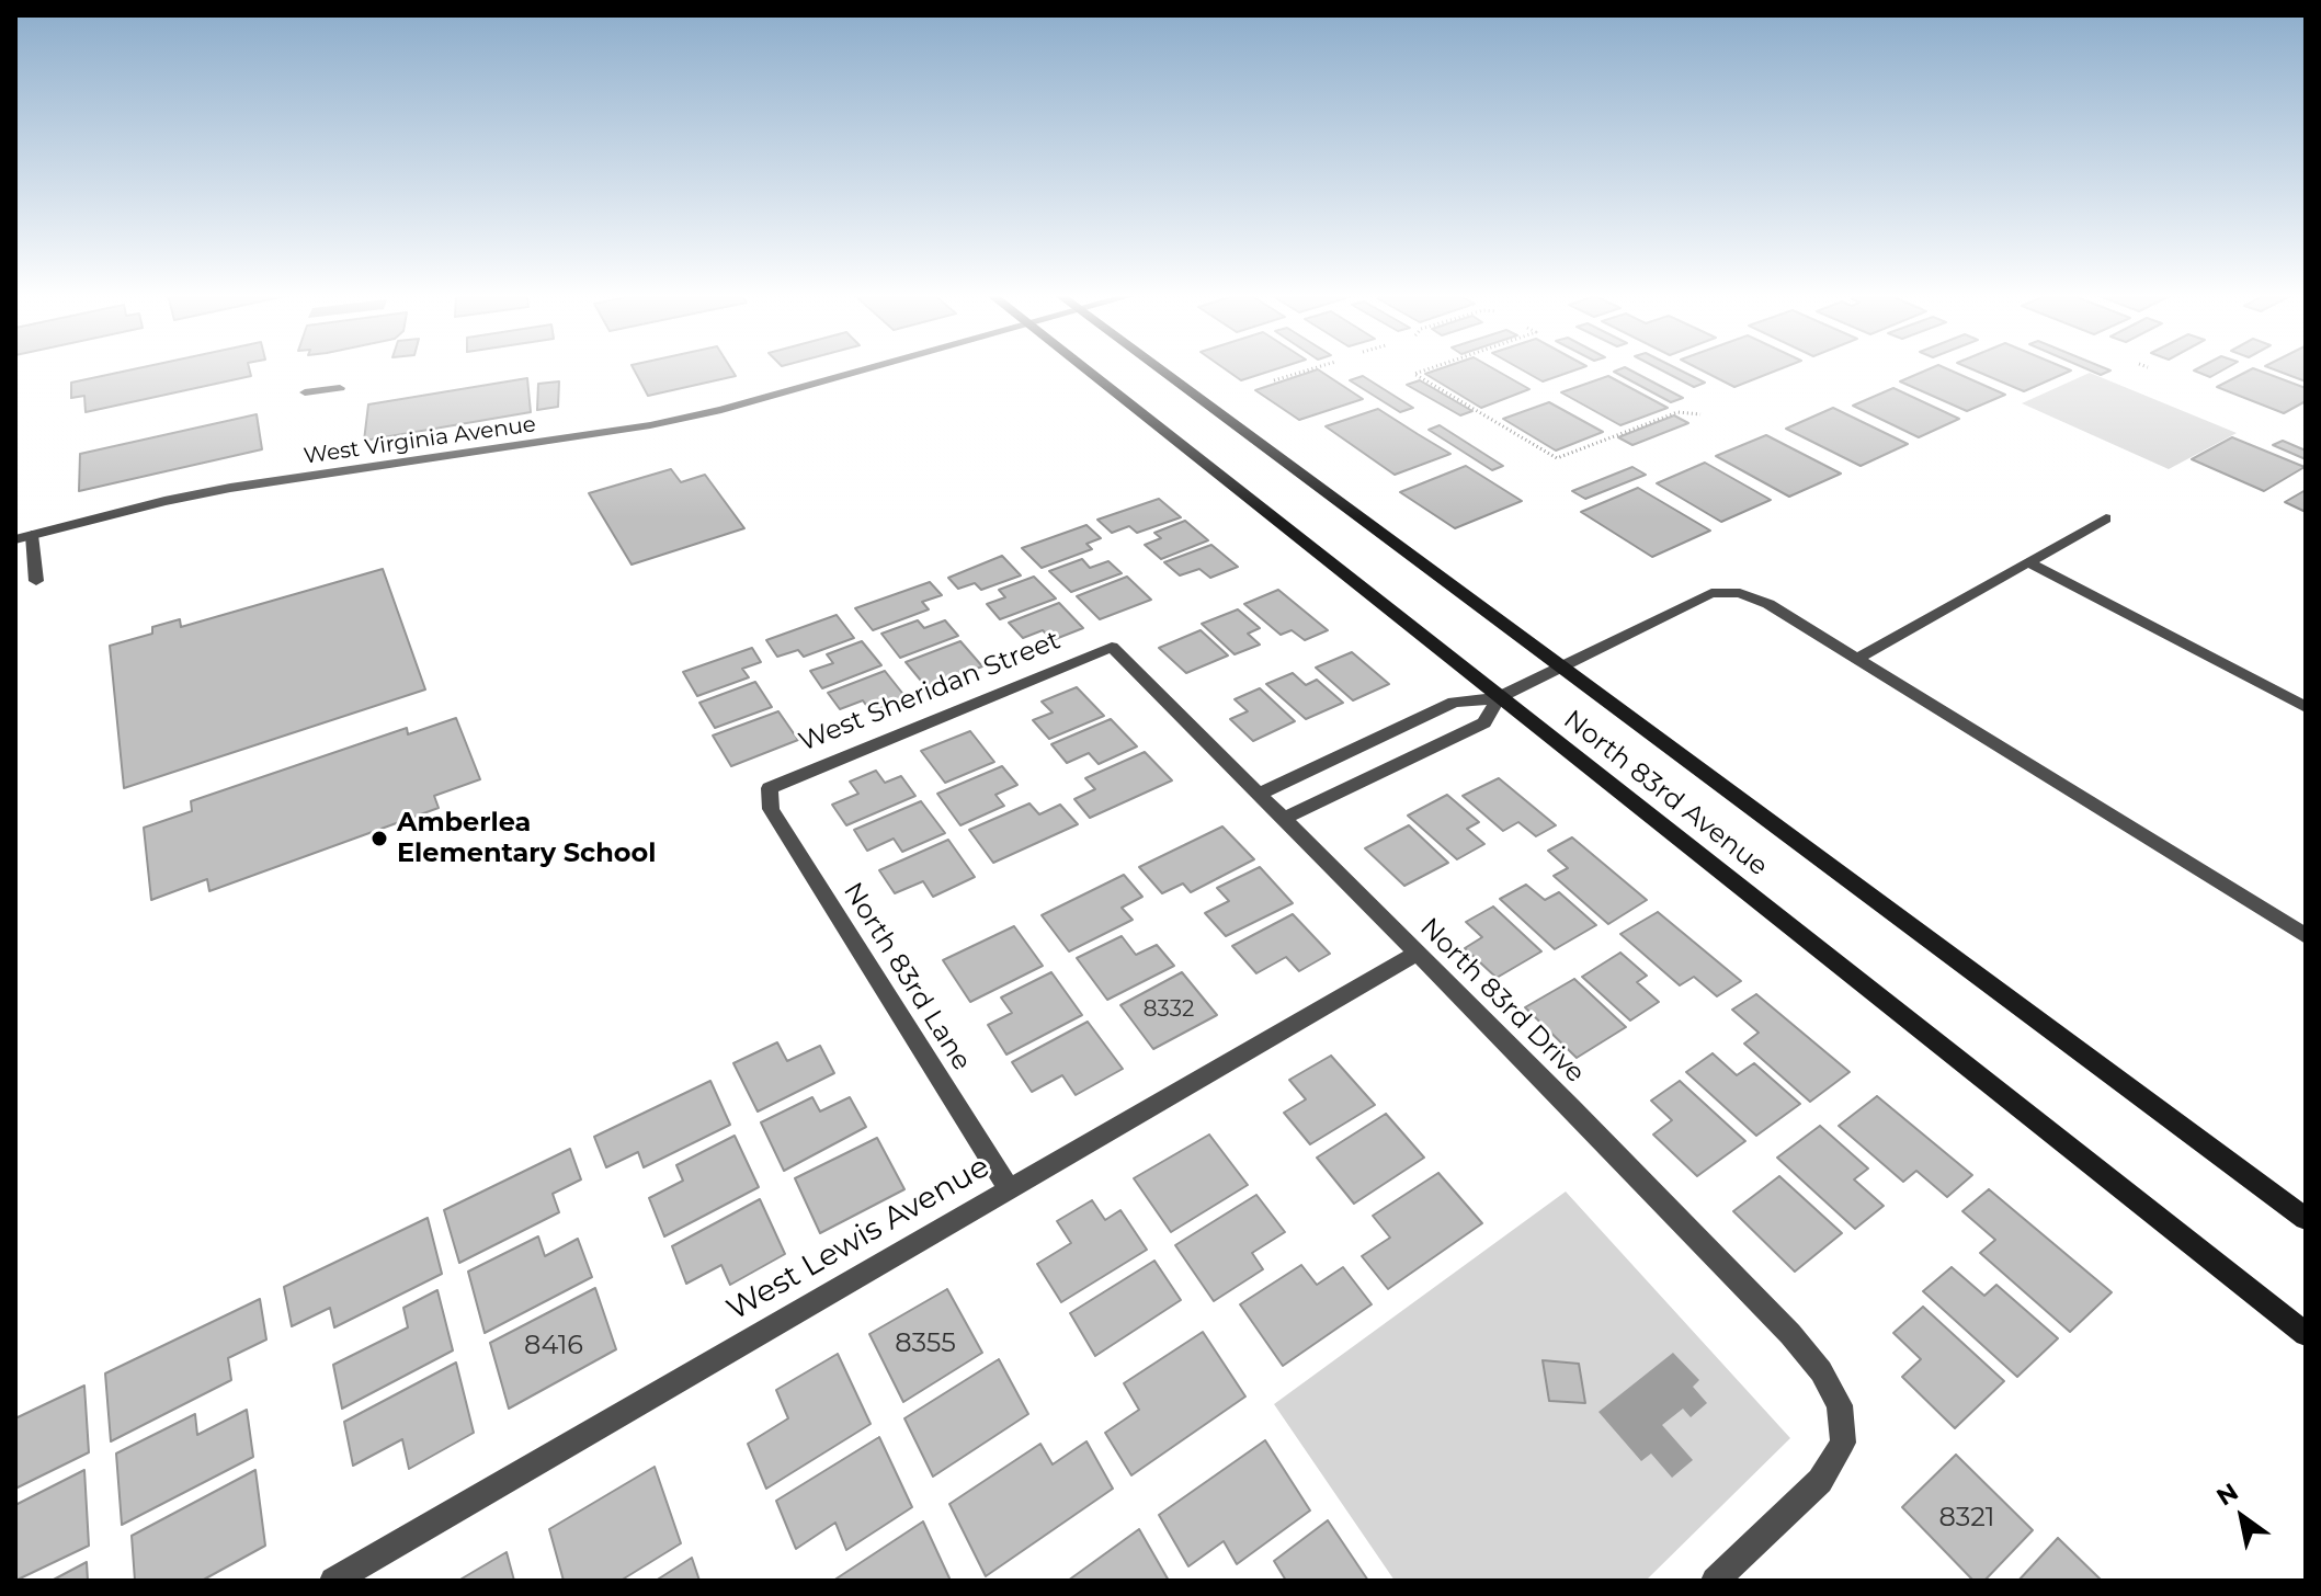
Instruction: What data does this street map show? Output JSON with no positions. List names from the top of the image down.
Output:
{
  "streets": {
    "main road": ["North 83rd Avenue"],
    "street": [
      "West Virginia Avenue",
      "West Sheridan Street",
      "North 83rd Lane",
      "North 83rd Drive",
      "West Lewis Avenue"
    ]
  },
  "crossings": [
    ["West Sheridan Street", "North 83rd Lane"],
    ["West Sheridan Street", "North 83rd Drive"],
    ["North 83rd Lane", "West Lewis Avenue"],
    ["North 83rd Drive", "West Lewis Avenue"]
  ],
  "places": ["Amberlea Elementary School"],
  "house_numbers": [
    "8332",
    "8355",
    "8416",
    "8321"
  ],
  "north": "top left"
}
